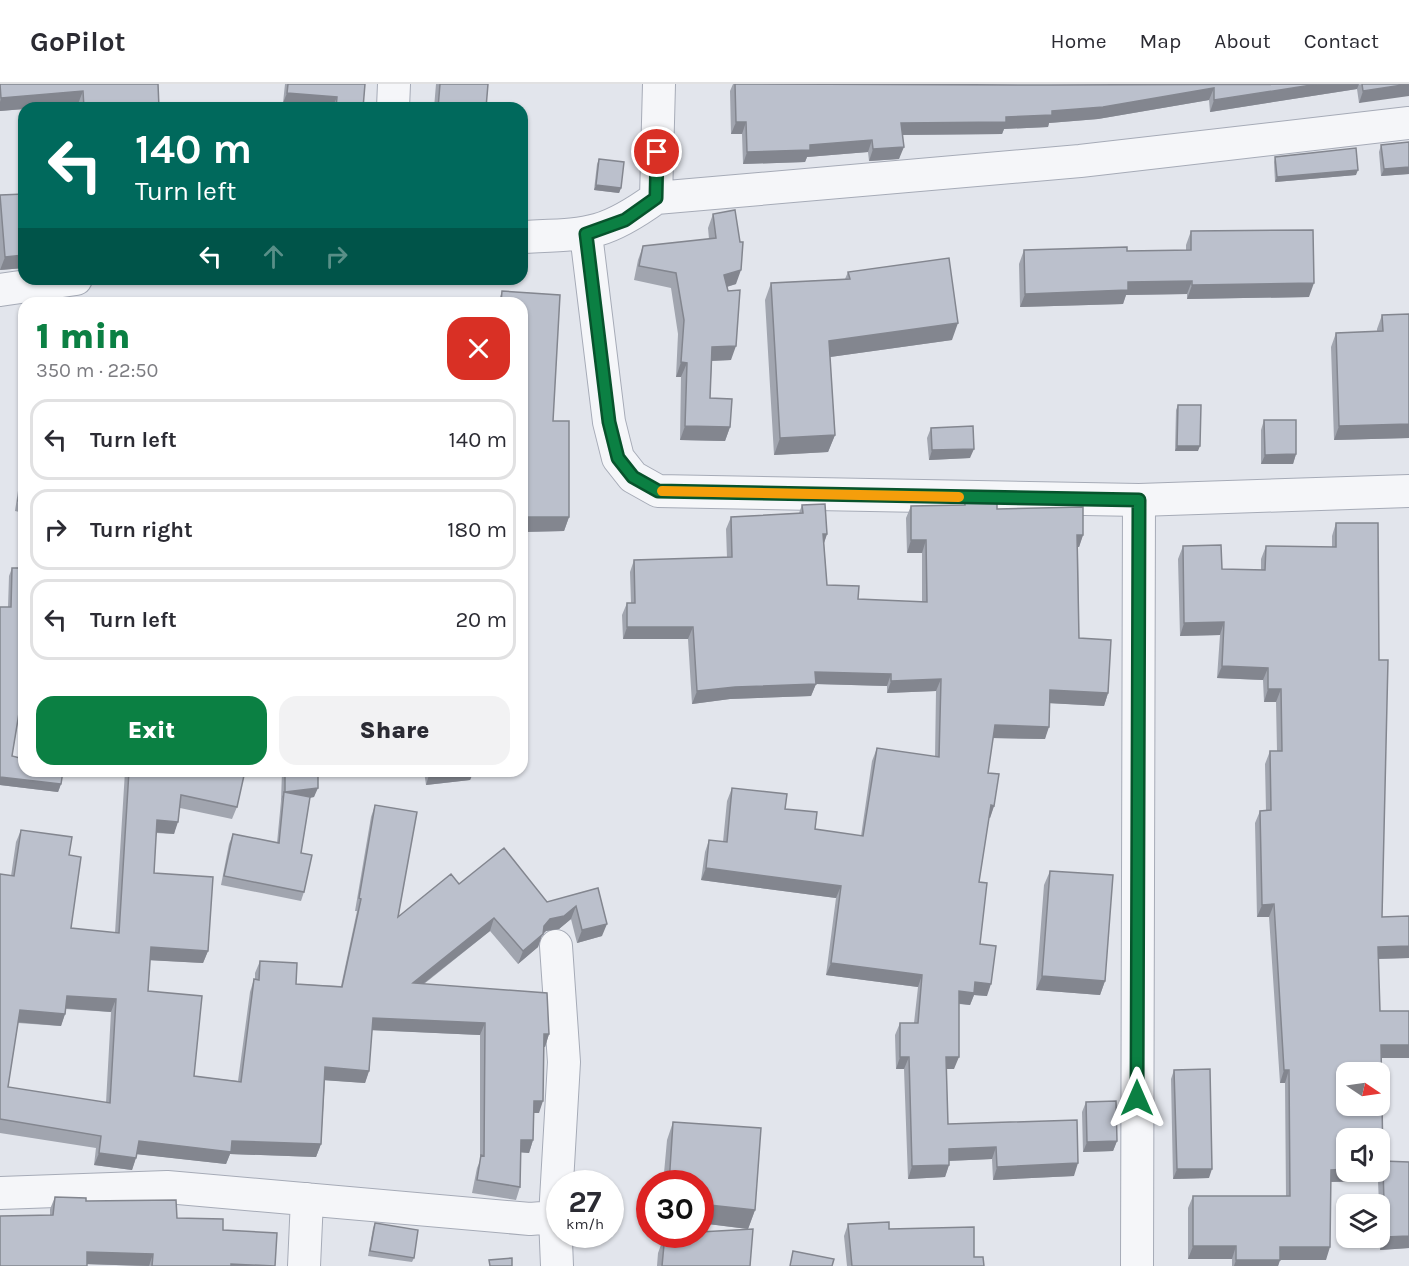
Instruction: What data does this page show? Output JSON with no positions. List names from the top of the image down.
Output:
{
  "north": "right",
  "page": {
    "header": "GoPilot",
    "nav": [
      "Home",
      "Map",
      "About",
      "Contact"
    ],
    "turn": ["140 m", "Turn left"],
    "heading": ["1 min", "350 m · 22:50"],
    "list": [
      {
        "name": "Turn left",
        "value": "140 m"
      },
      {
        "name": "Turn right",
        "value": "180 m"
      },
      {
        "name": "Turn left",
        "value": "20 m"
      }
    ],
    "buttons": ["Exit", "Share"],
    "speed": "27 km/h",
    "limit": "30"
  }
}
